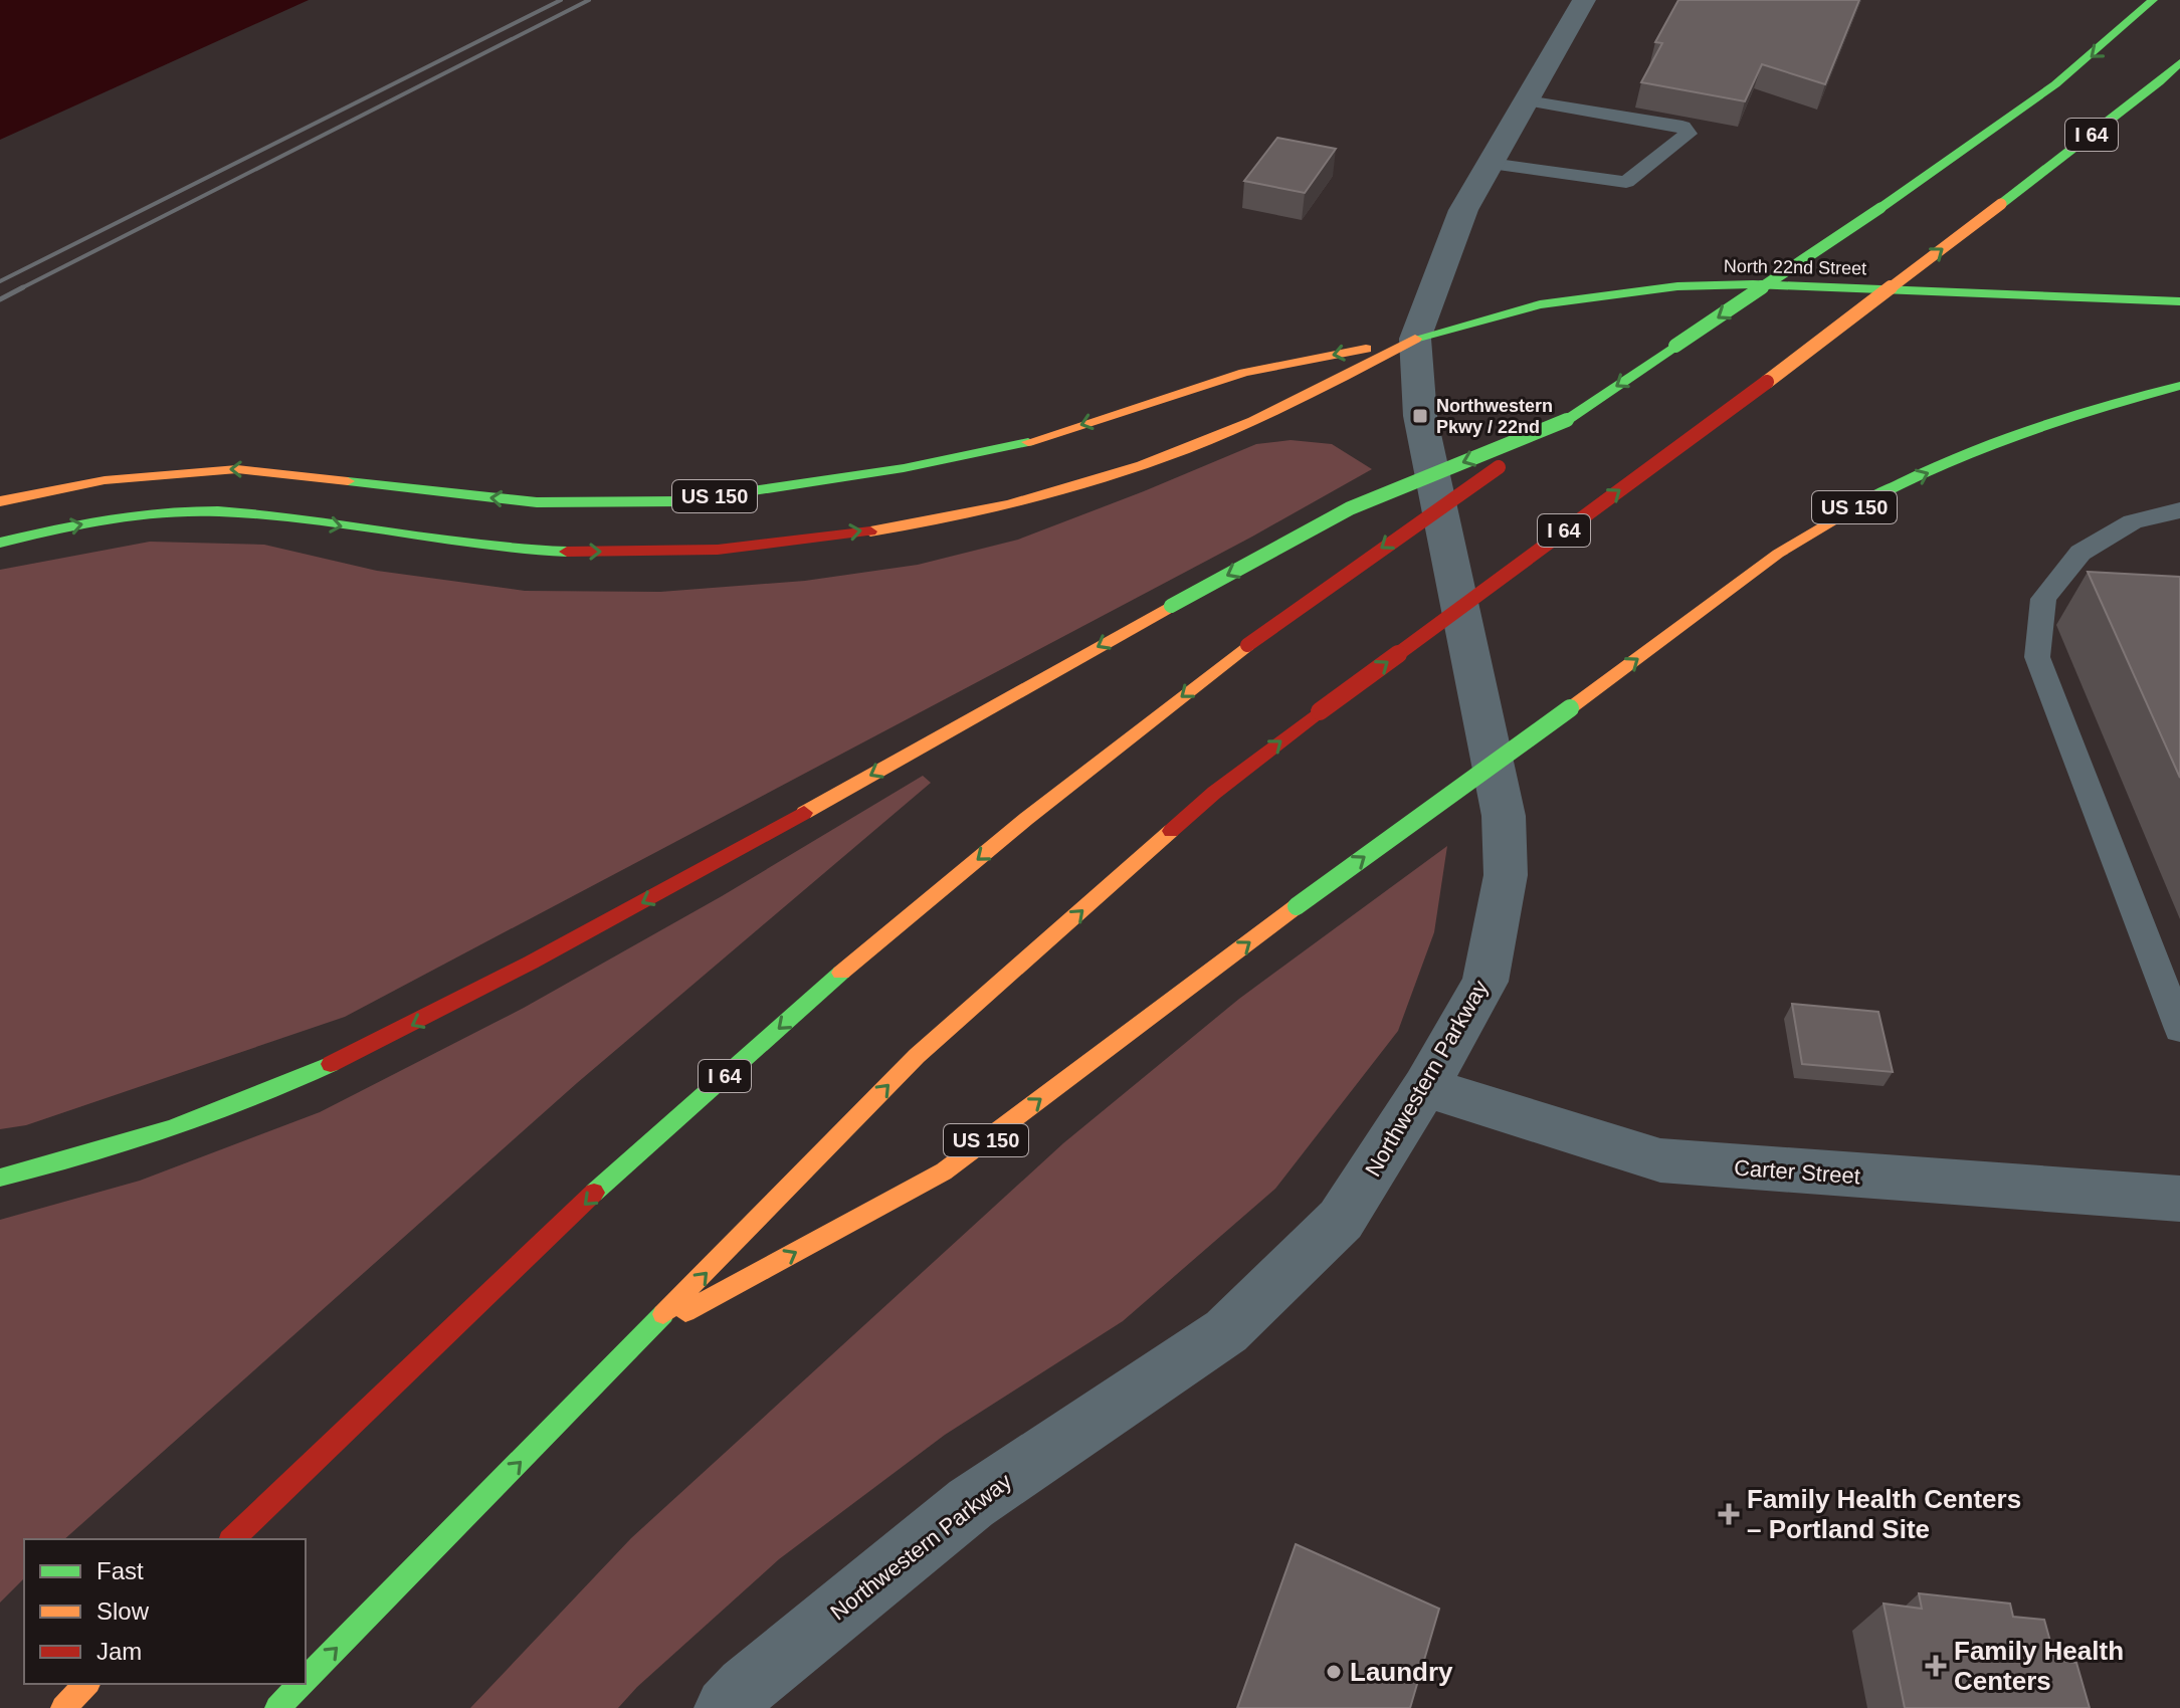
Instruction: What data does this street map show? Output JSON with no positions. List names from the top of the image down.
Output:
{
  "streets": {
    "main road": ["I 64", "North 22nd Street", "US 150"],
    "street": ["Northwestern Parkway", "Carter Street"]
  },
  "crossings": [
    ["I 64", "US 150"],
    ["North 22nd Street", "US 150"],
    ["North 22nd Street", "Northwestern Parkway"],
    ["US 150", "Northwestern Parkway"],
    ["Northwestern Parkway", "Carter Street"]
  ],
  "places": {
    "transit": ["Northwestern Pkwy / 22nd"],
    "health": ["Family Health Centers – Portland Site", "Family Health Centers"],
    "other": ["Laundry"]
  },
  "legend": ["Fast", "Slow", "Jam"]
}
